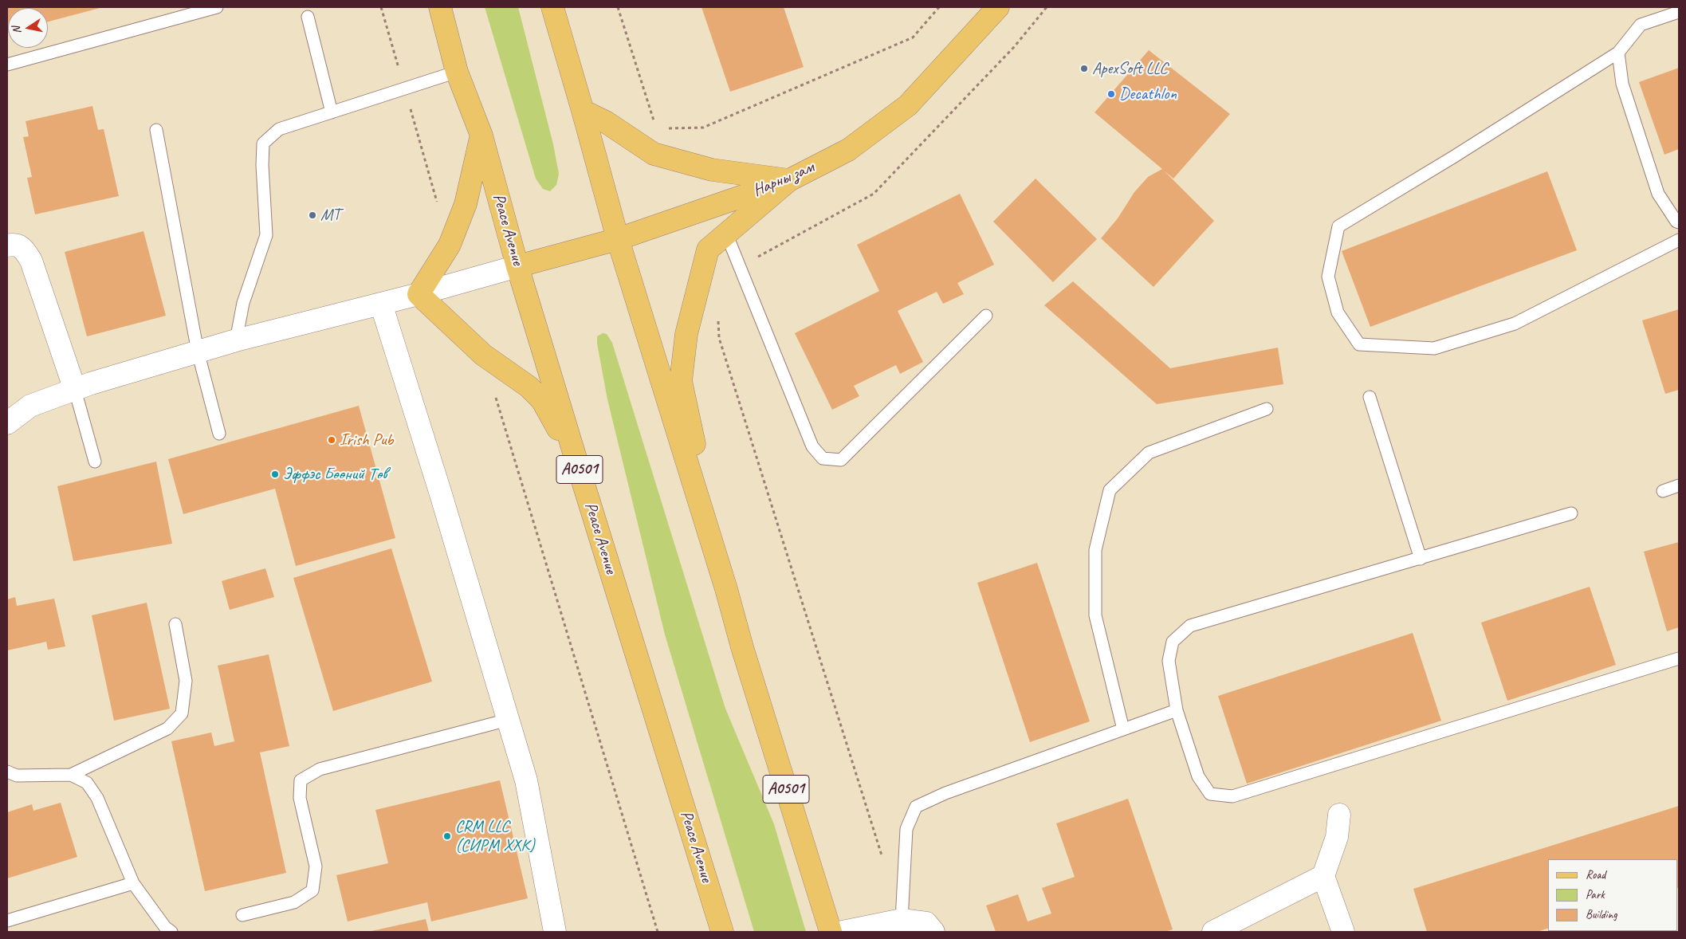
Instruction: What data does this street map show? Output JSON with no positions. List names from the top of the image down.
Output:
{
  "streets": {
    "main road": ["Нарны зам", "Peace Avenue", "A0501"]
  },
  "crossings": [
    ["Нарны зам", "Peace Avenue"],
    ["Нарны зам", "A0501"]
  ],
  "places": [
    "ApexSoft LLC",
    "Decathlon",
    "МТ",
    "Irish Pub",
    "Эффэс Бөөний Төв",
    "CRM LLC (СИРМ ХХК)"
  ],
  "legend": ["Road", "Park", "Building"],
  "north": "left"
}
